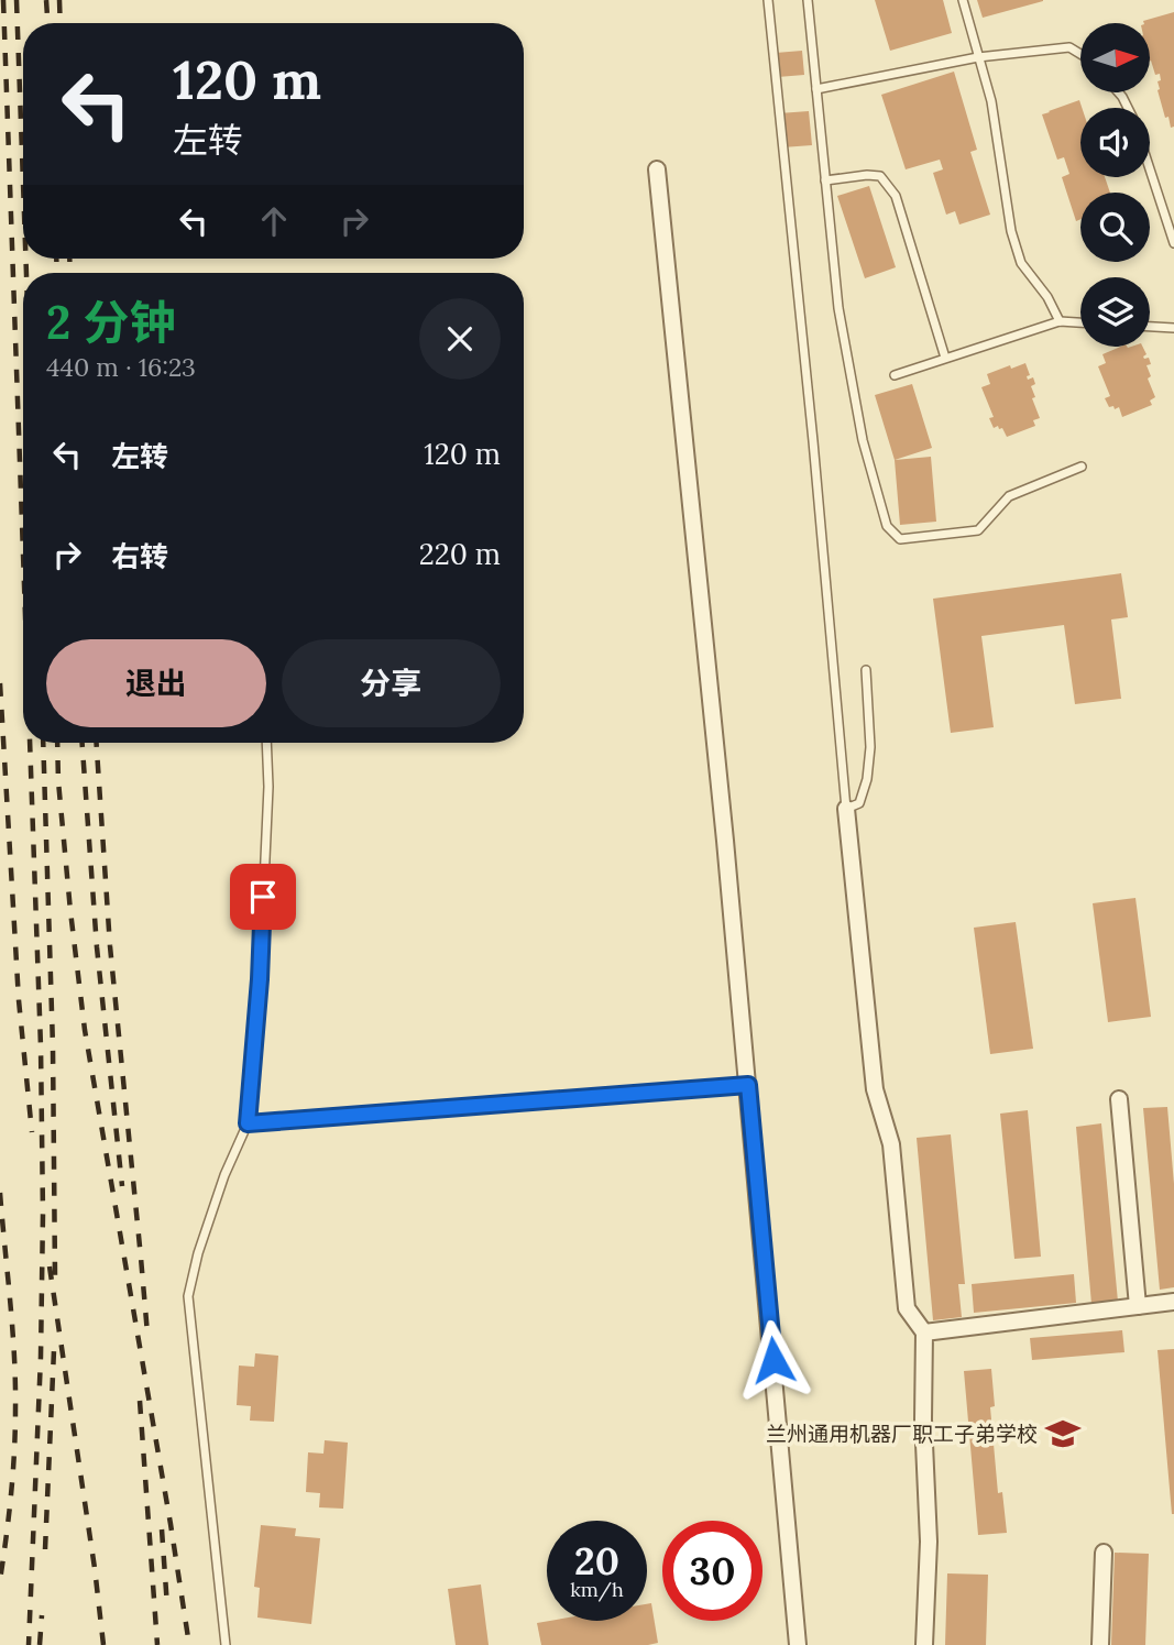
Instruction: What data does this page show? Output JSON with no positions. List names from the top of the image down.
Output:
{
  "places": {
    "school or university": ["兰州通用机器厂职工子弟学校"]
  },
  "north": "right",
  "page": {
    "turn": ["120 m", "左转"],
    "heading": ["2 分钟", "440 m · 16:23"],
    "list": [
      {
        "name": "左转",
        "value": "120 m"
      },
      {
        "name": "右转",
        "value": "220 m"
      }
    ],
    "buttons": ["退出", "分享"],
    "speed": "20 km/h",
    "limit": "30"
  }
}
